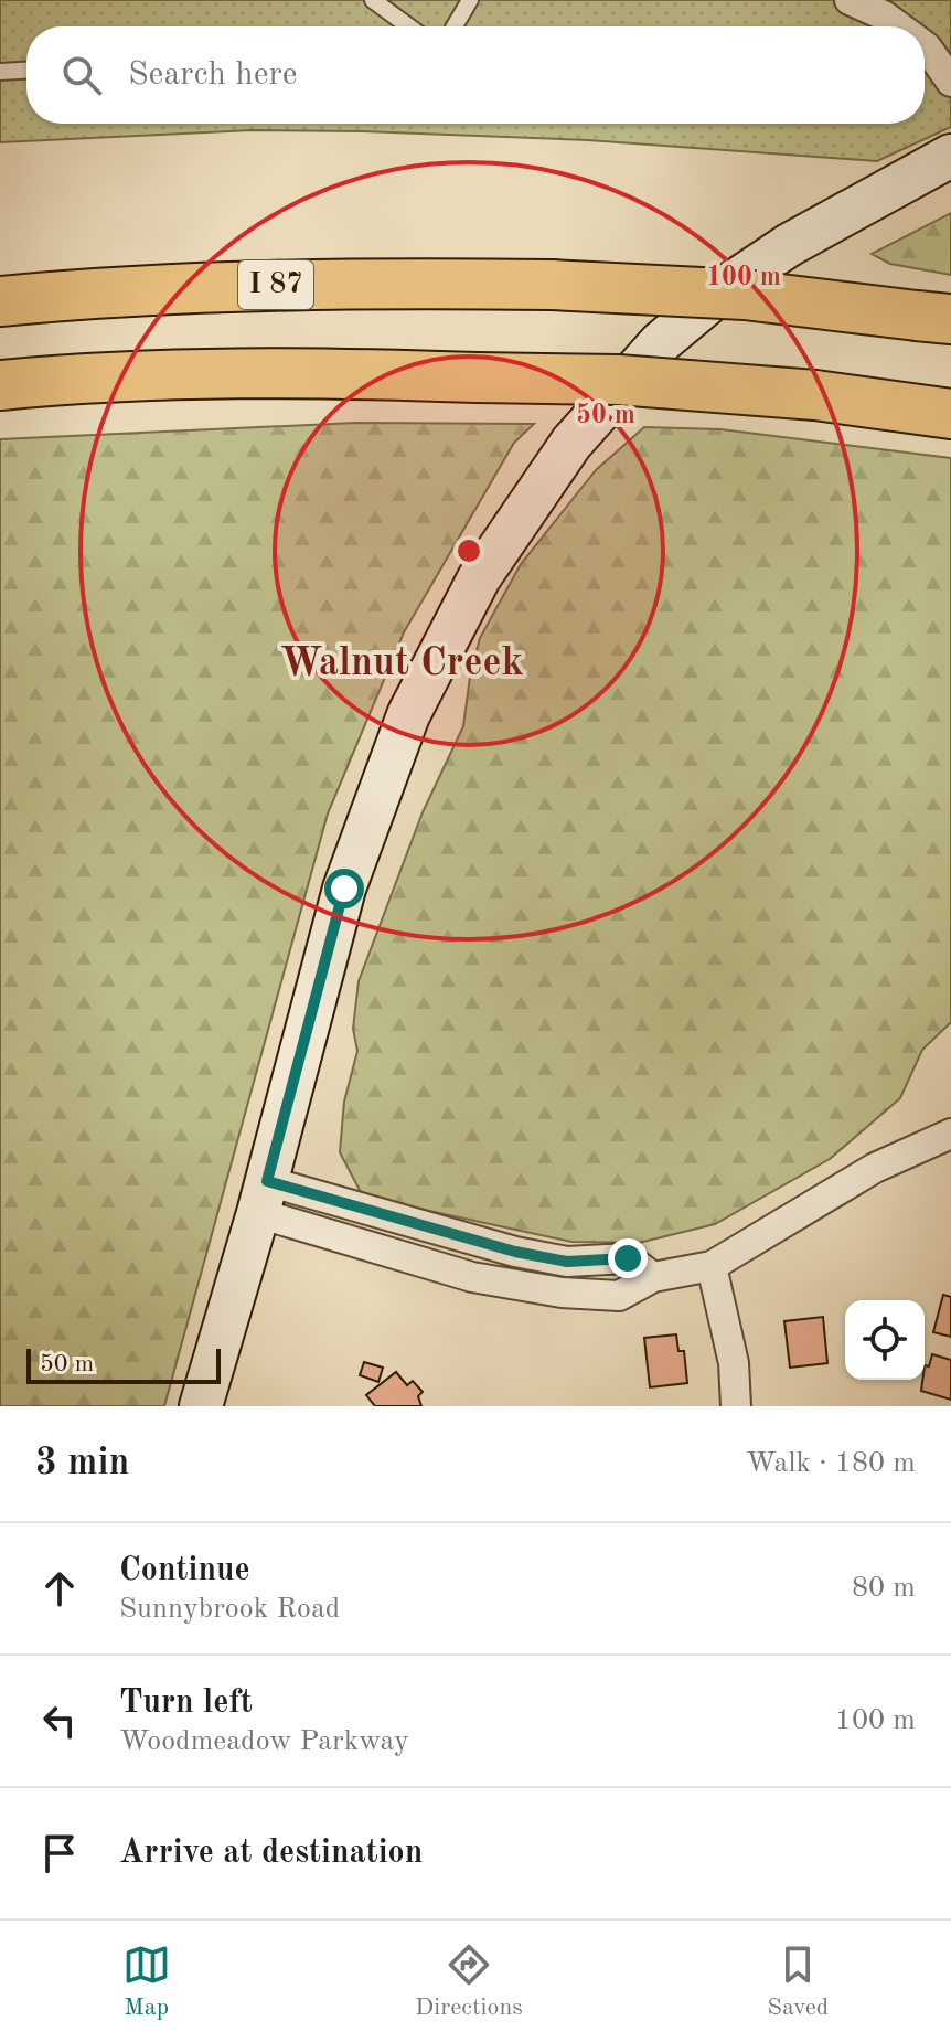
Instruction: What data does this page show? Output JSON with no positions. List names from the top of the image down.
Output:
{
  "streets": {
    "highway": ["I 87"]
  },
  "districts": ["Walnut Creek"],
  "scale_bar": "50 m",
  "page": {
    "search": "Search here",
    "scale": "50 m",
    "heading": ["3 min", "Walk · 180 m"],
    "list": [
      ["Continue", "Sunnybrook Road", "80 m"],
      ["Turn left", "Woodmeadow Parkway", "100 m"],
      "Arrive at destination"
    ],
    "nav": ["Map", "Directions", "Saved"]
  },
  "rings": ["100 m", "50 m"]
}
